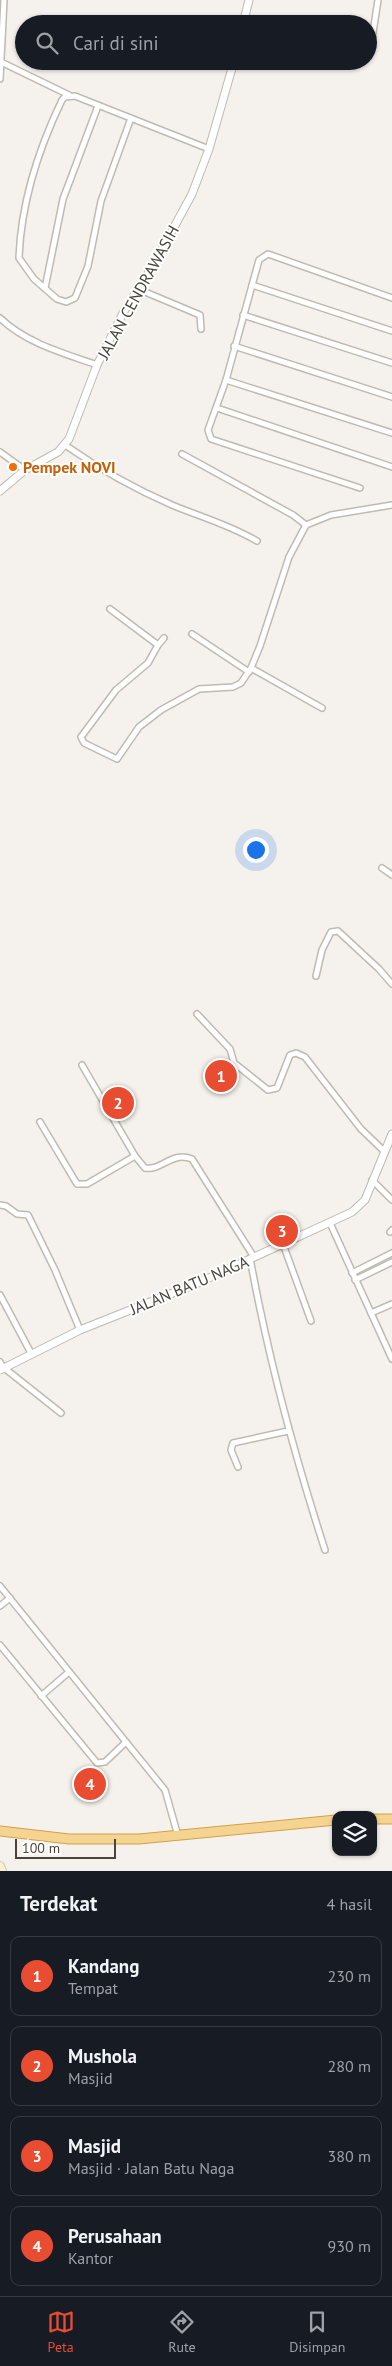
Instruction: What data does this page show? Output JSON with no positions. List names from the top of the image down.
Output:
{
  "streets": {
    "street": ["JALAN CENDRAWASIH", "JALAN BATU NAGA"]
  },
  "places": ["Pempek NOVI"],
  "scale_bar": "100 m",
  "page": {
    "search": "Cari di sini",
    "pins": [
      "1",
      "2",
      "3",
      "4"
    ],
    "scale": "100 m",
    "heading": ["Terdekat", "4 hasil"],
    "list": [
      {
        "mark": "1",
        "name": "Kandang",
        "note": "Tempat",
        "value": "230 m"
      },
      {
        "mark": "2",
        "name": "Mushola",
        "note": "Masjid",
        "value": "280 m"
      },
      {
        "mark": "3",
        "name": "Masjid",
        "note": "Masjid · Jalan Batu Naga",
        "value": "380 m"
      },
      {
        "mark": "4",
        "name": "Perusahaan",
        "note": "Kantor",
        "value": "930 m"
      }
    ],
    "nav": ["Peta", "Rute", "Disimpan"]
  }
}
